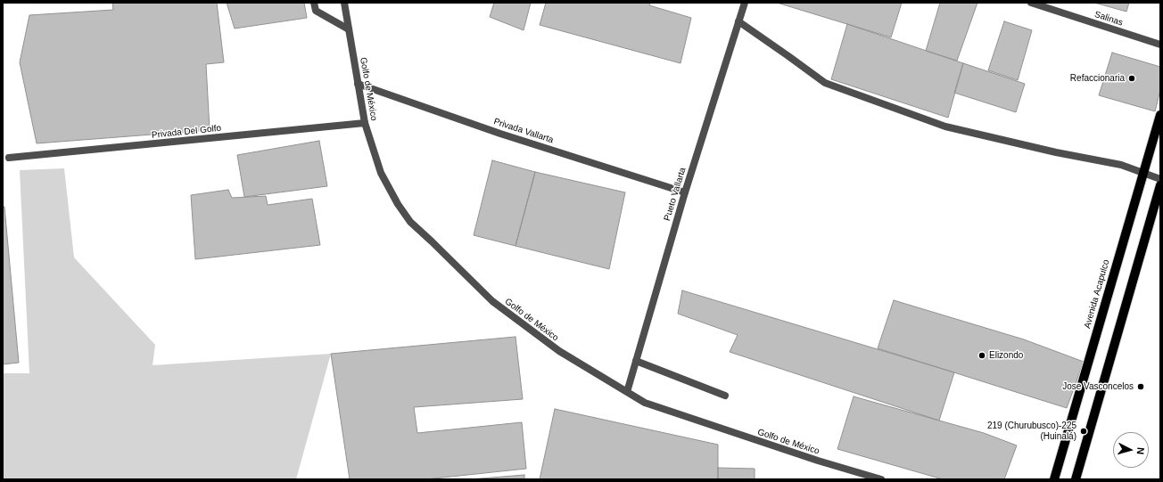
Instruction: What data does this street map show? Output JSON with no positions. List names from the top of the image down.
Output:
{
  "streets": {
    "main road": ["Avenida Acapulco"],
    "street": [
      "Salinas",
      "Golfo de México",
      "Privada Vallarta",
      "Privada Del Golfo",
      "Pueto Vallarta"
    ]
  },
  "crossings": [
    ["Golfo de México", "Privada Vallarta"],
    ["Golfo de México", "Privada Del Golfo"],
    ["Golfo de México", "Pueto Vallarta"],
    ["Privada Vallarta", "Pueto Vallarta"]
  ],
  "places": [
    "Refaccionaria",
    "Elizondo",
    "Jose Vasconcelos",
    "219 (Churubusco)-225 (Huinalá)"
  ],
  "north": "right"
}
